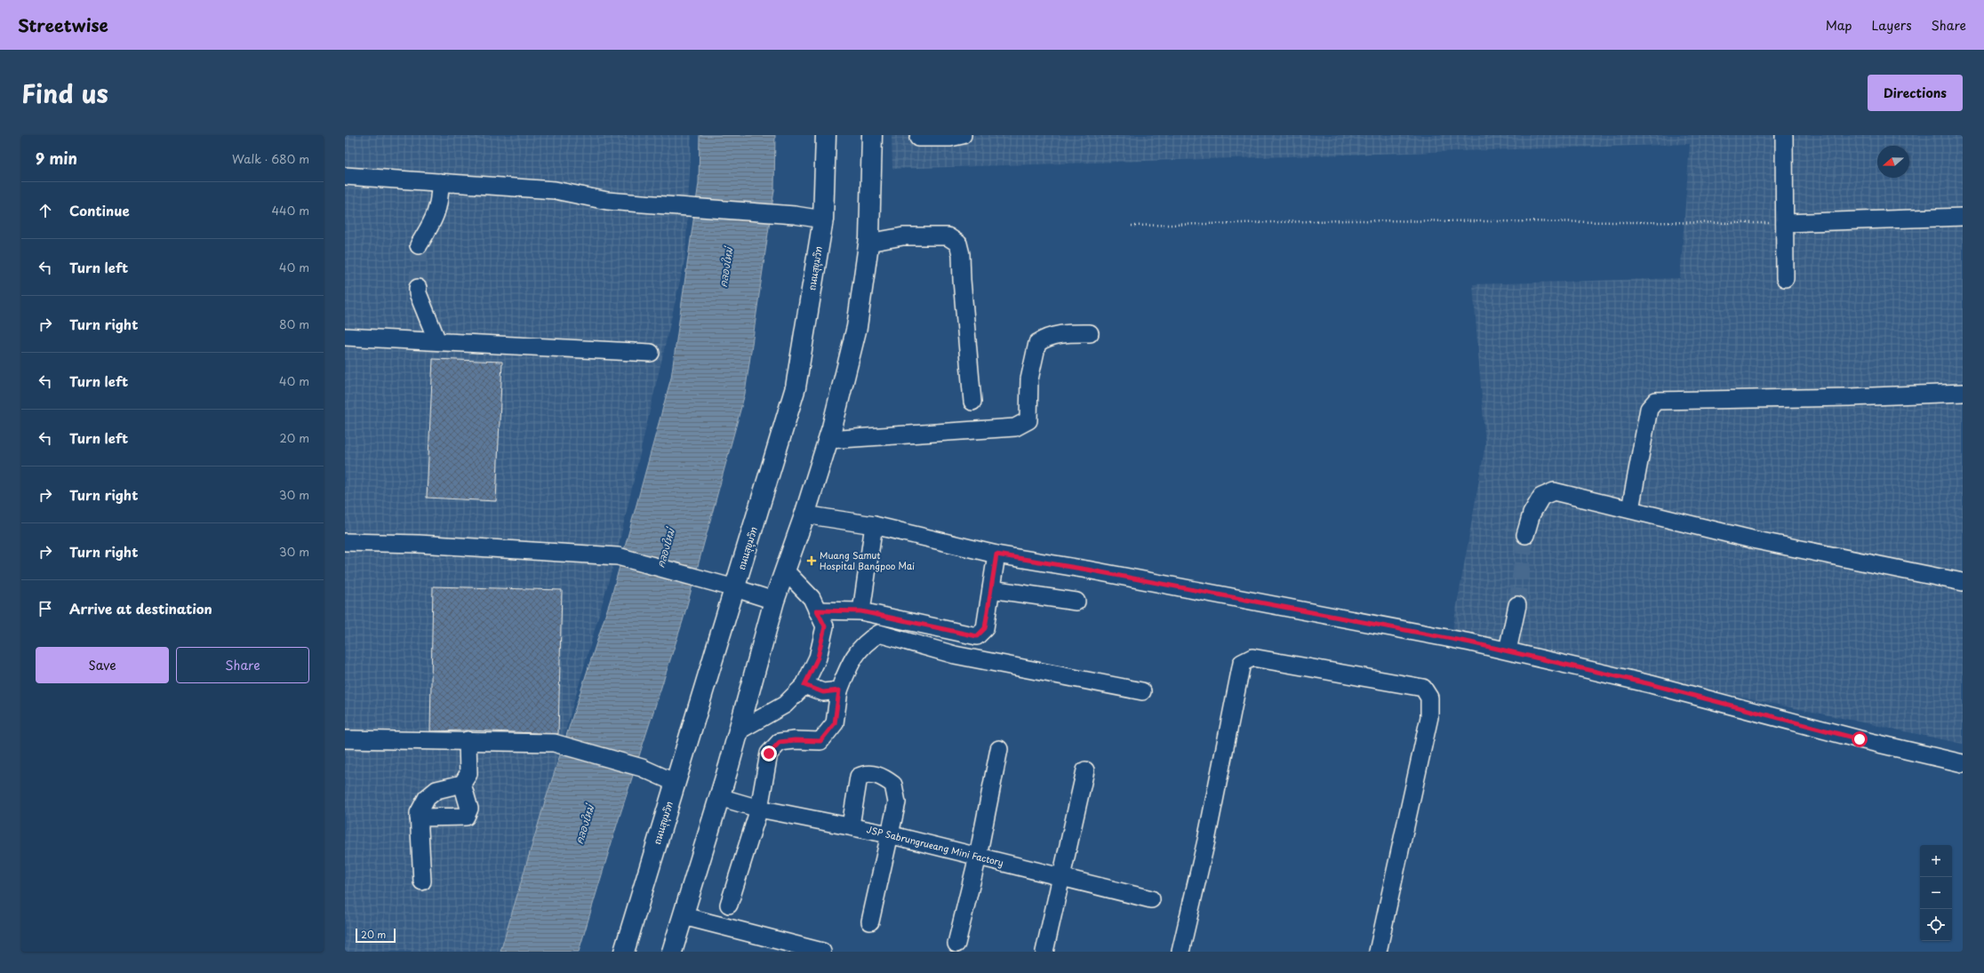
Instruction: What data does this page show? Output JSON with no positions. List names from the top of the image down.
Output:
{
  "streets": {
    "highway": ["ถนนสุขุมวิท"],
    "lane": ["JSP Sabrungrueang Mini Factory"]
  },
  "water": ["คลองใหม่"],
  "places": {
    "health": ["Muang Samut Hospital Bangpoo Mai"]
  },
  "scale_bar": "20 m",
  "north": "left",
  "page": {
    "header": "Streetwise",
    "nav": ["Map", "Layers", "Share"],
    "title": "Find us",
    "buttons": [
      "Directions",
      ["Save", "Share"]
    ],
    "heading": ["9 min", "Walk · 680 m"],
    "list": [
      ["Continue", "440 m"],
      ["Turn left", "40 m"],
      ["Turn right", "80 m"],
      ["Turn left", "40 m"],
      ["Turn left", "20 m"],
      ["Turn right", "30 m"],
      ["Turn right", "30 m"],
      "Arrive at destination"
    ],
    "map_buttons": ["+", "−"],
    "scale": "20 m"
  }
}
